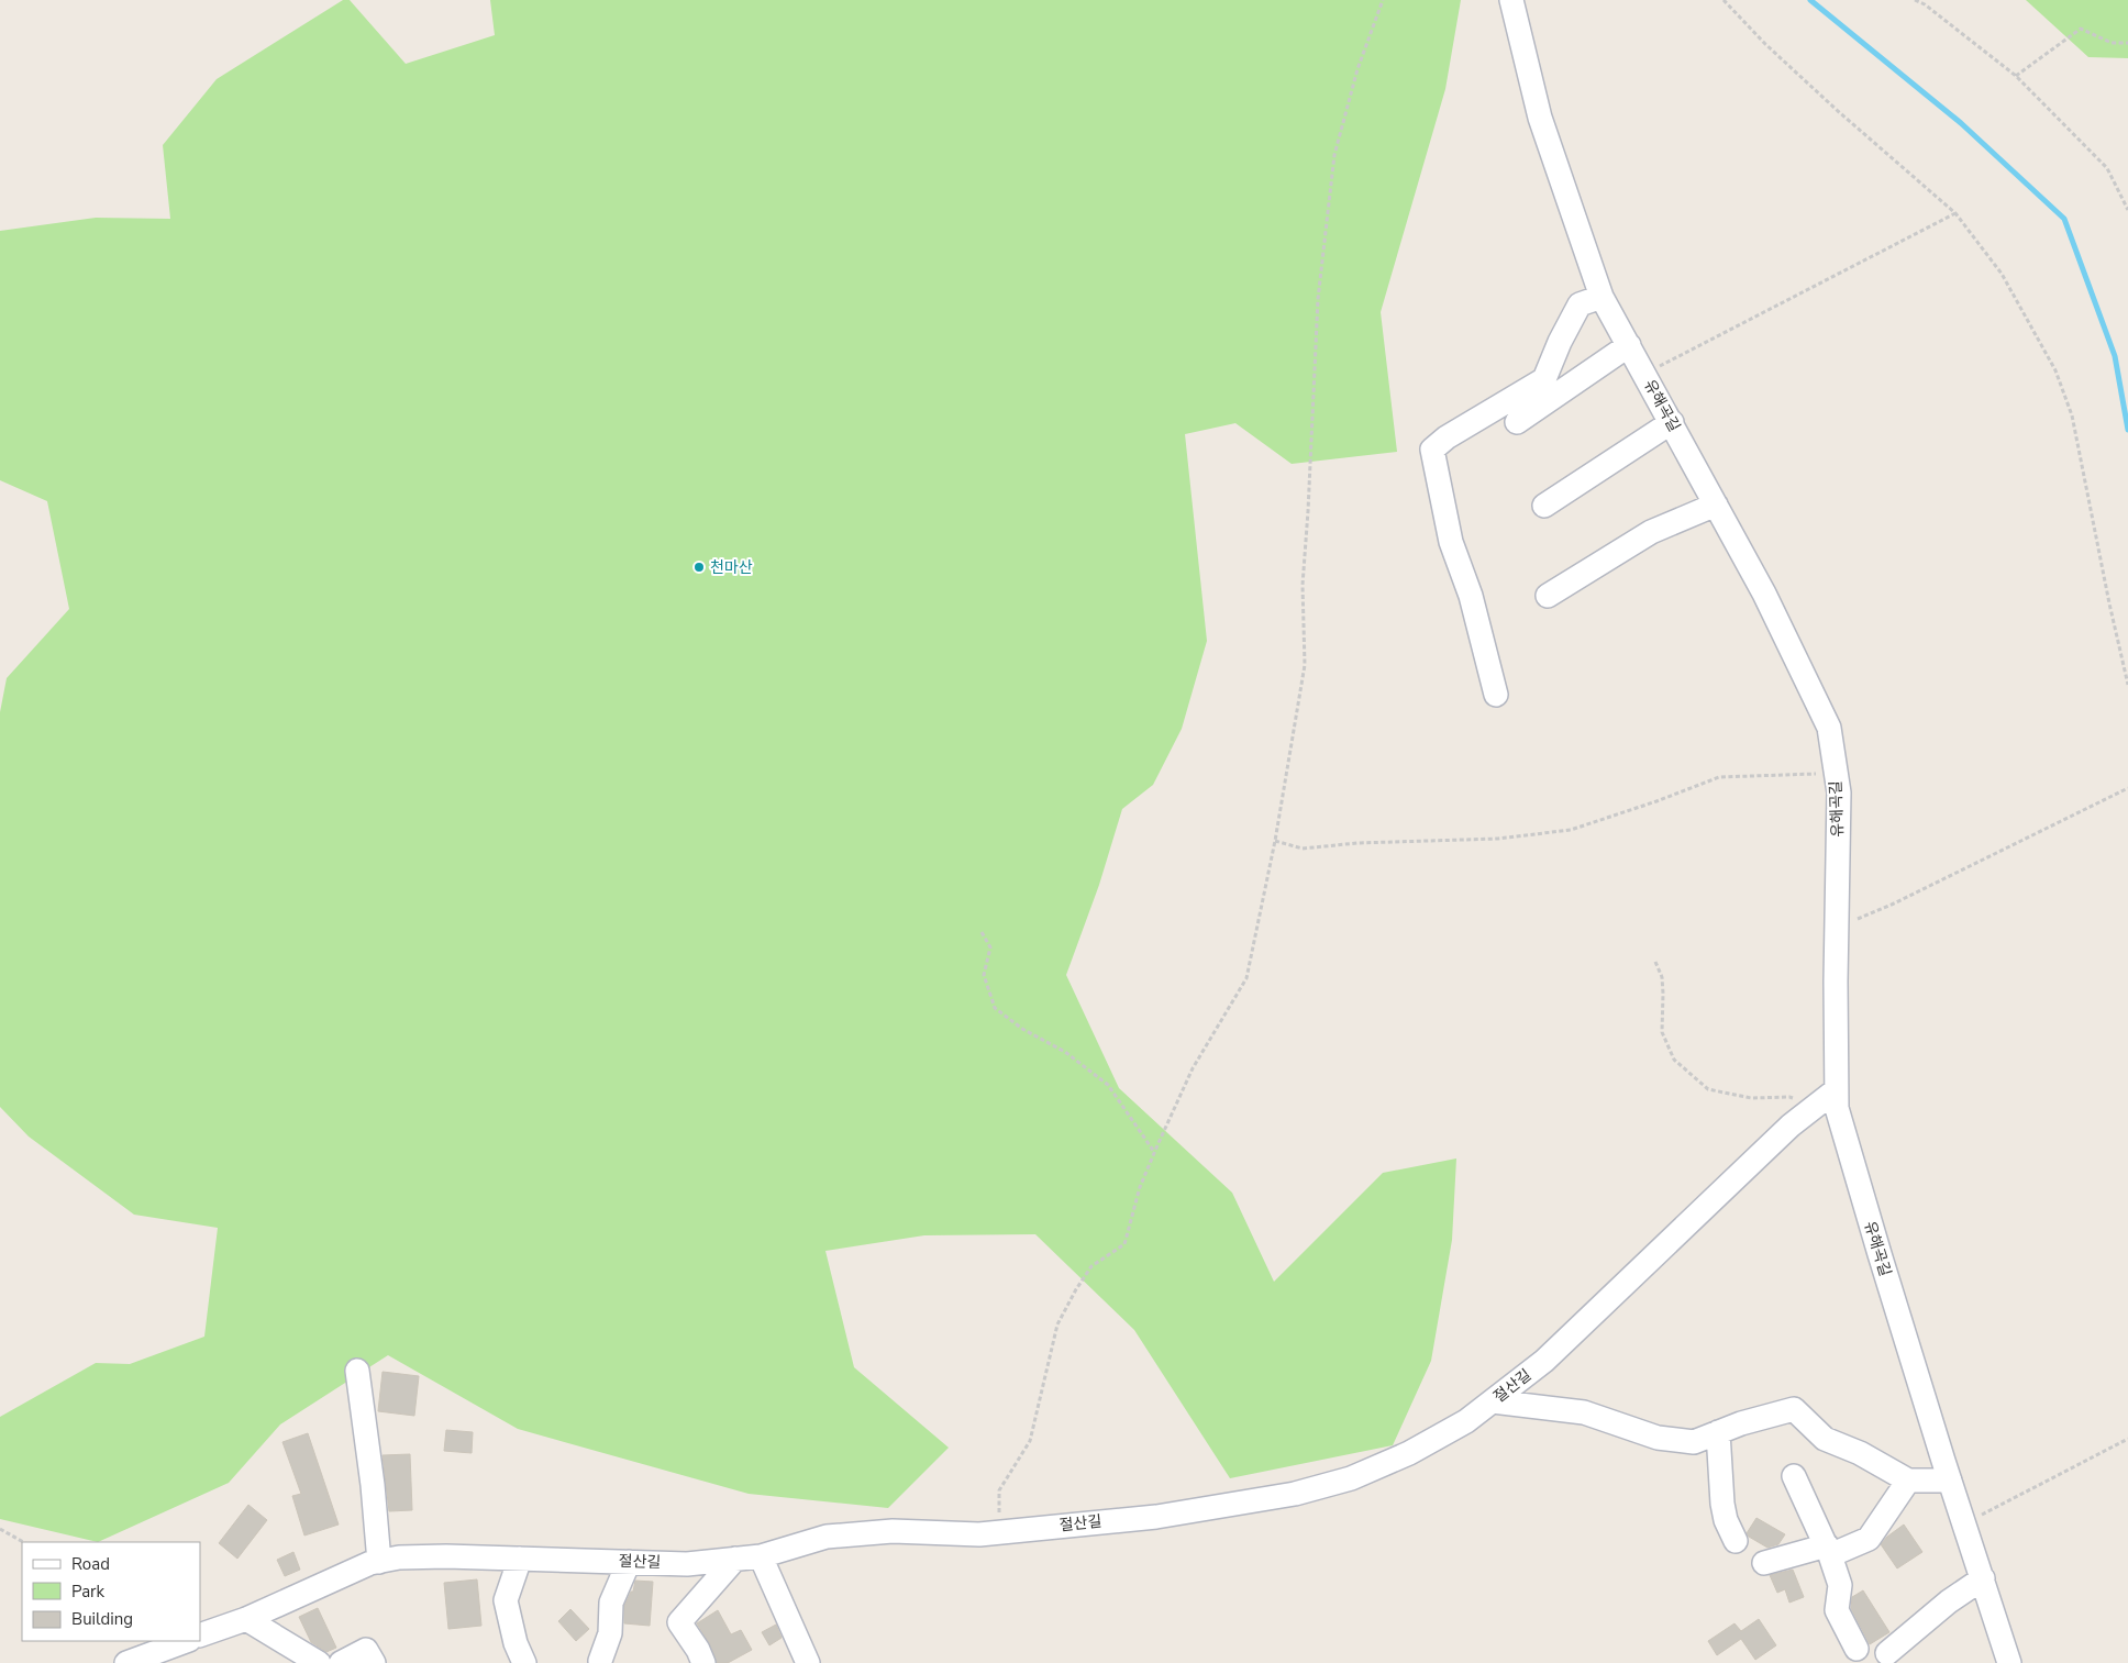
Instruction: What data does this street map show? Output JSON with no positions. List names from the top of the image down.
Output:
{
  "streets": {
    "street": ["유해곡길", "절산길"]
  },
  "crossings": [
    ["유해곡길", "절산길"]
  ],
  "places": ["천마산"],
  "legend": ["Road", "Park", "Building"]
}
